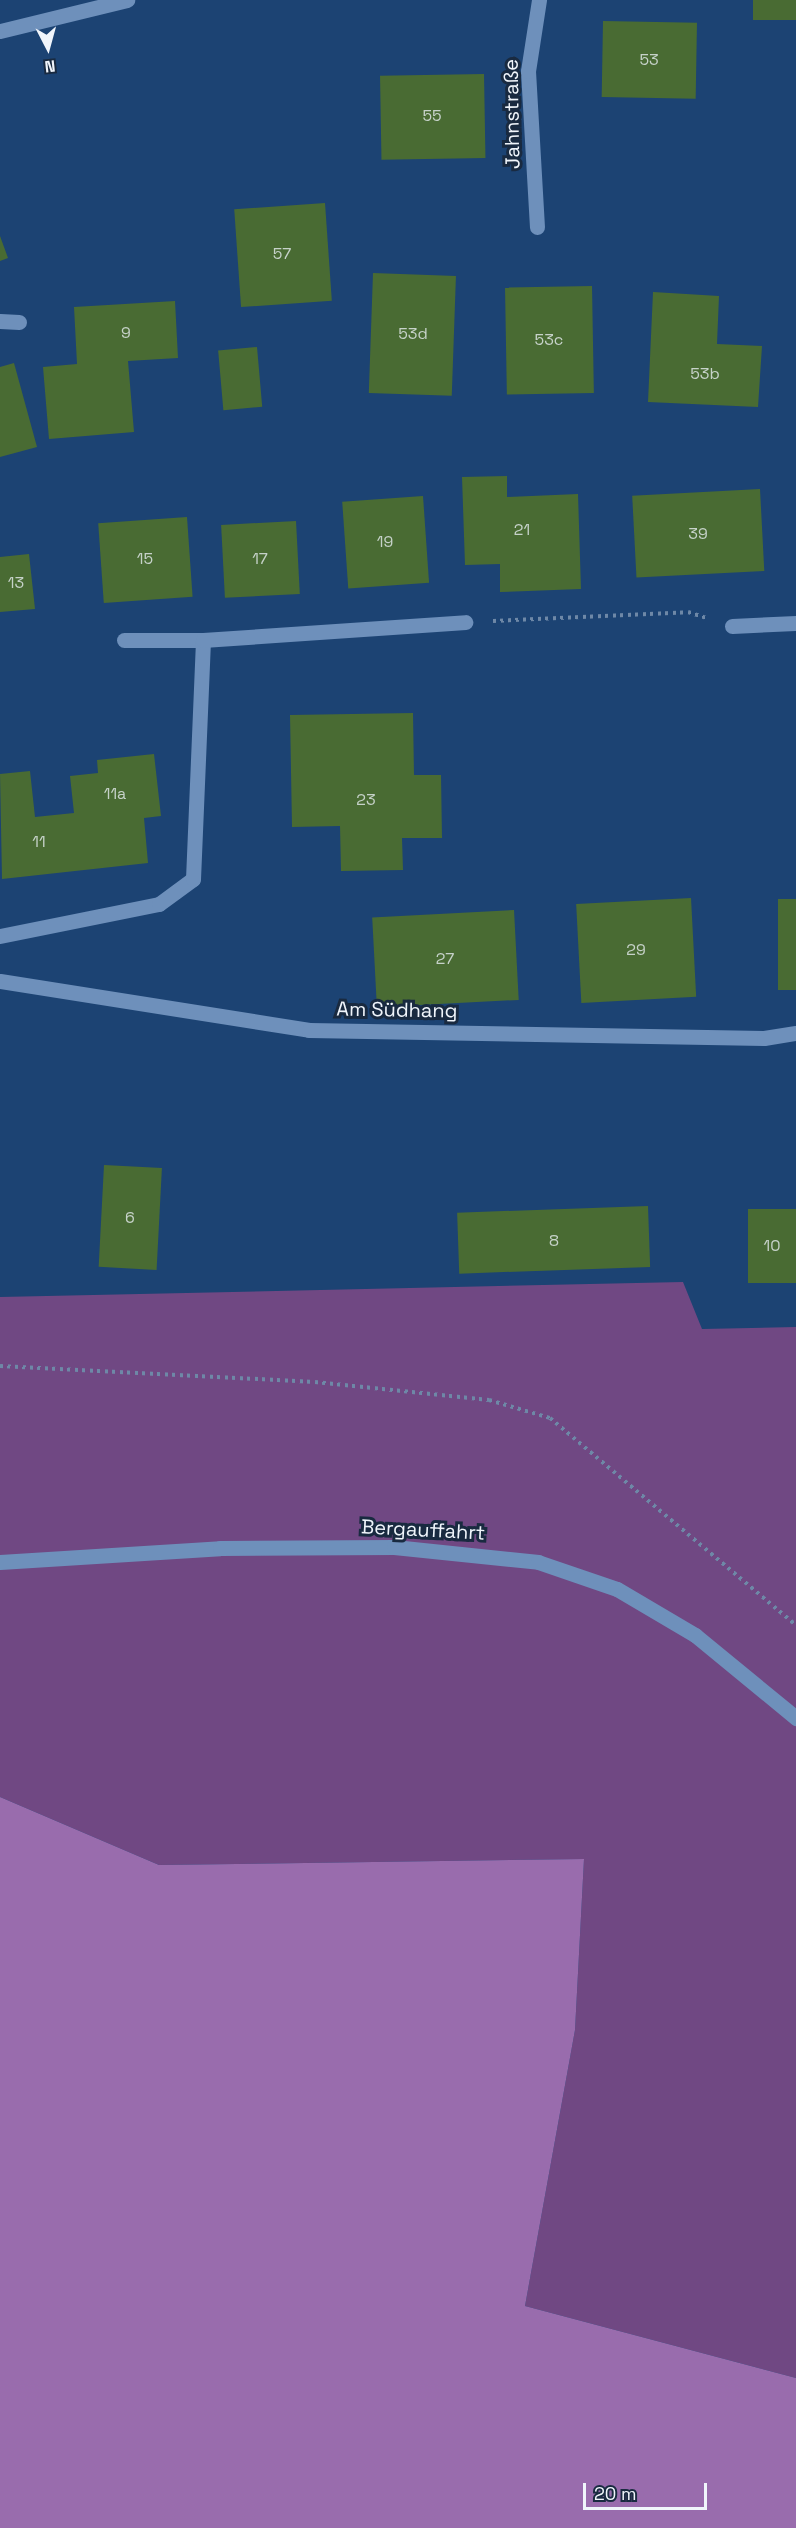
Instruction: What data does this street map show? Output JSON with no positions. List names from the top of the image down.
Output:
{
  "streets": {
    "street": ["Jahnstraße", "Am Südhang", "Bergauffahrt"]
  },
  "house_numbers": [
    "53",
    "55",
    "57",
    "9",
    "53d",
    "53c",
    "53b",
    "21",
    "39",
    "19",
    "15",
    "17",
    "13",
    "11a",
    "23",
    "11",
    "29",
    "27",
    "6",
    "8",
    "10"
  ],
  "scale_bar": "20 m",
  "north": "bottom"
}
